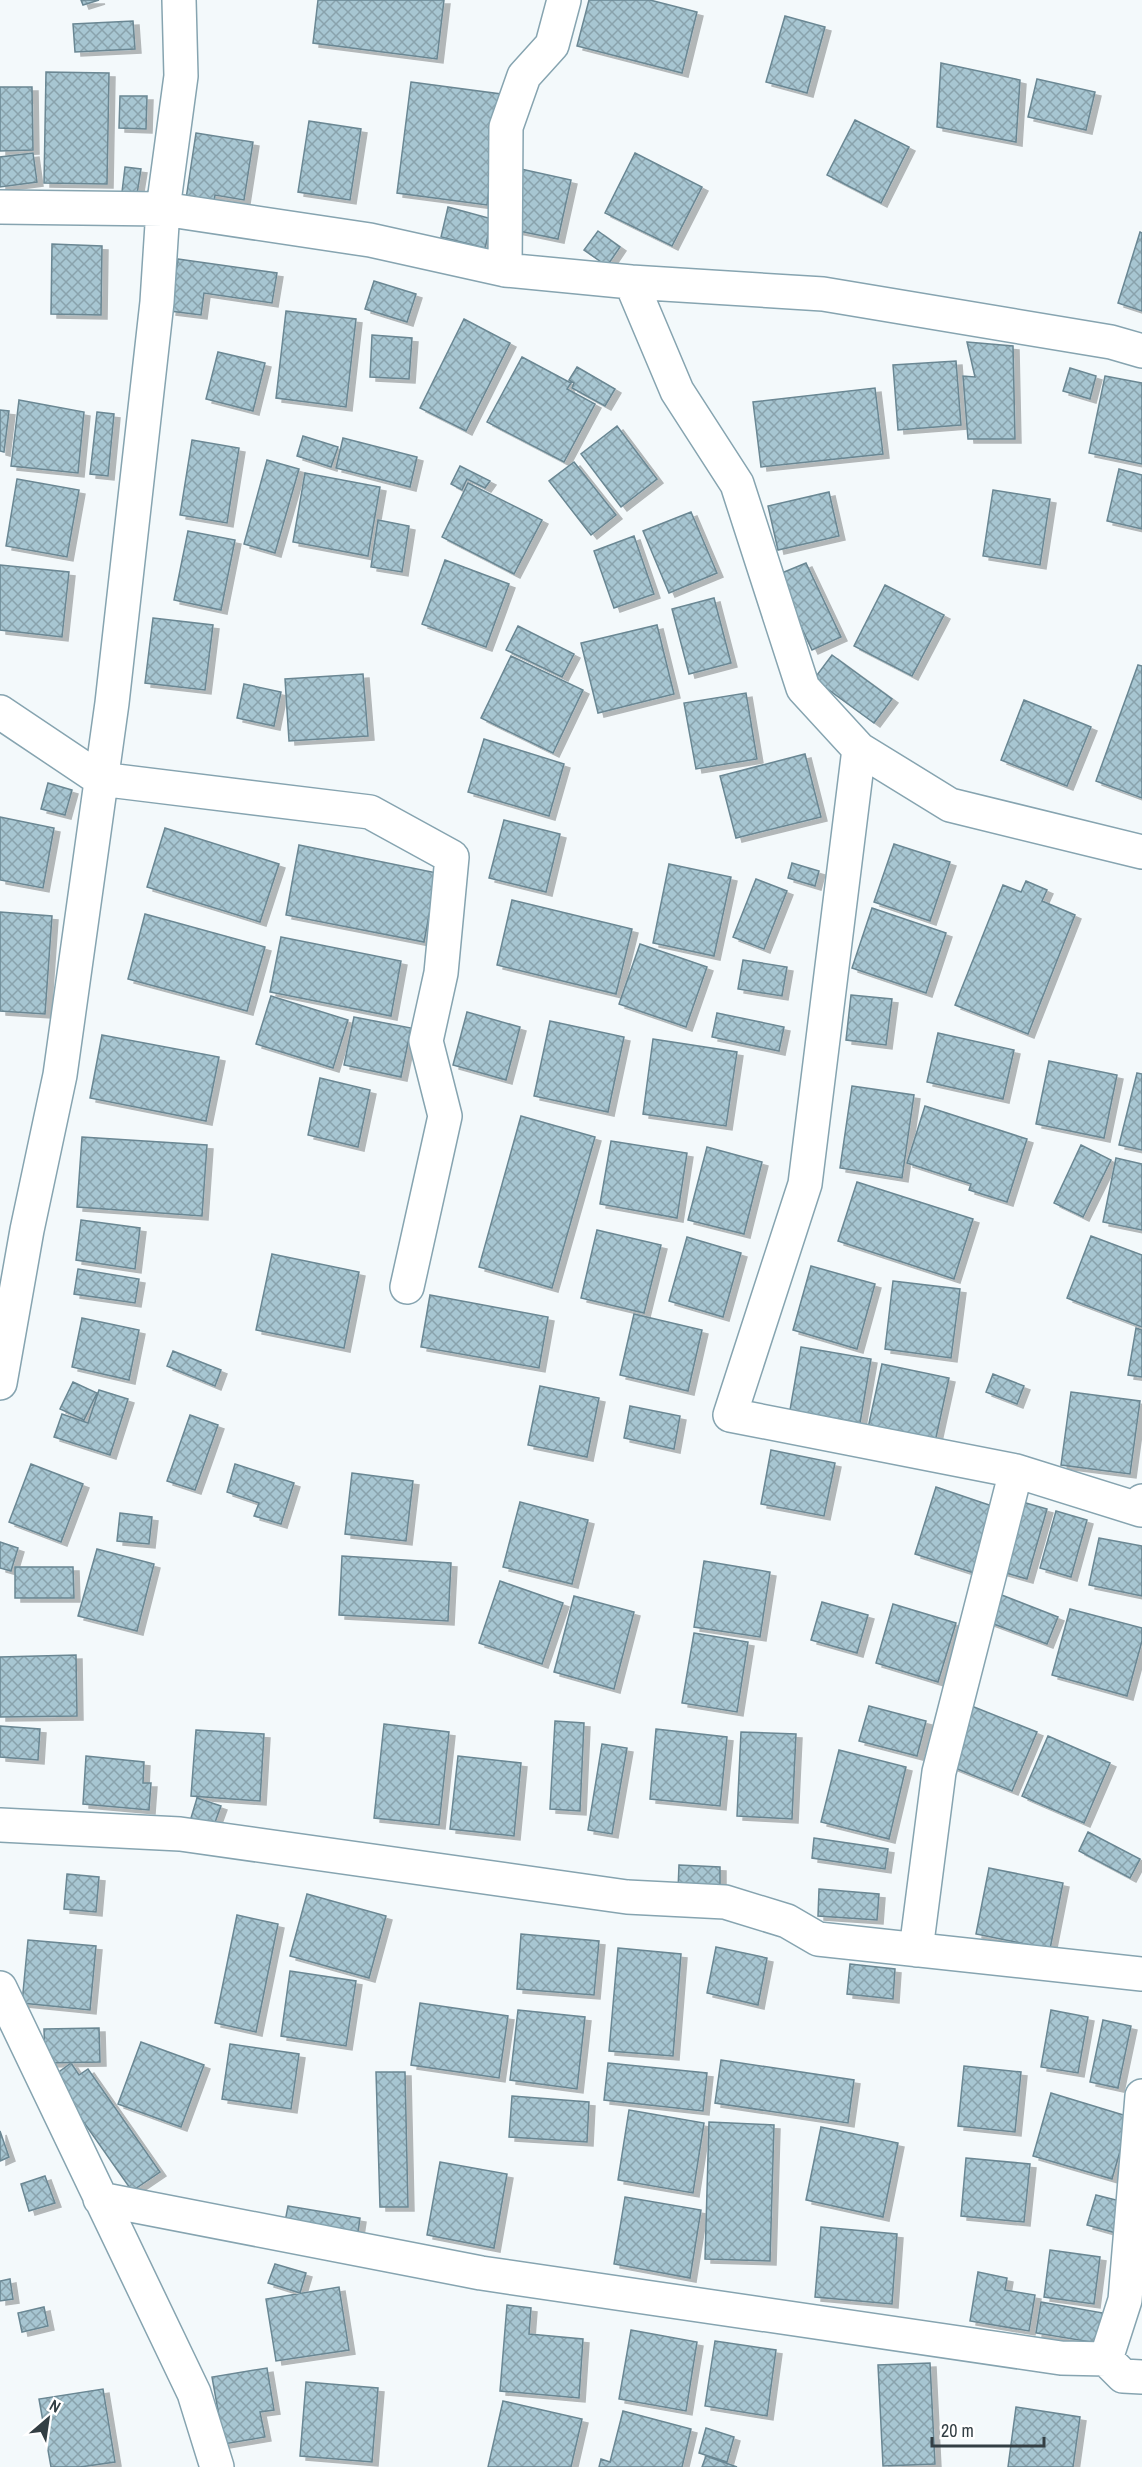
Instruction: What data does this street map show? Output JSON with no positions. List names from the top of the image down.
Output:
{
  "scale_bar": "20 m",
  "north": "top right"
}
